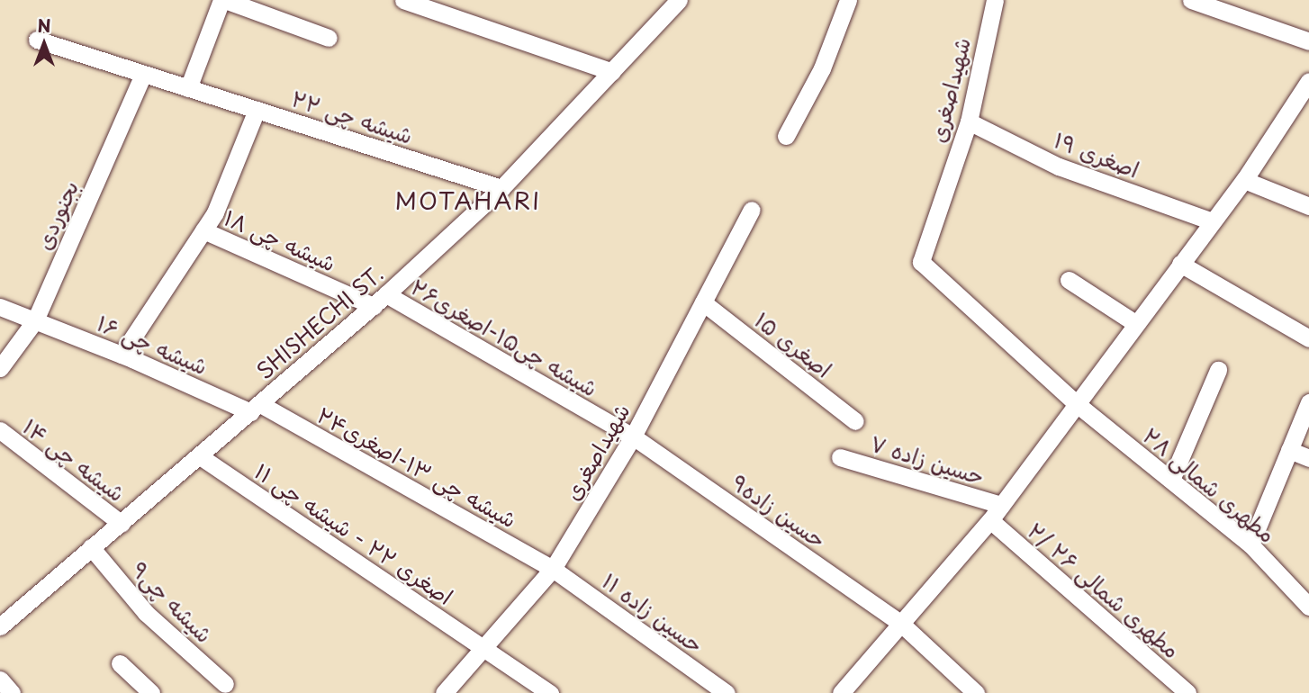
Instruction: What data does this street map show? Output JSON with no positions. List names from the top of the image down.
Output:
{
  "streets": {
    "street": [
      "شهیداصغری",
      "شیشه چی ۲۲",
      "اصغری ۱۹",
      "بجنوردی",
      "شیشه چی ۱۸",
      "SHISHECHI ST.",
      "شیشه چی۱۵-اصغری۲۶",
      "شیشه چی ۱۶",
      "اصغری ۱۵",
      "شیشه چی ۱۴",
      "حسین زاده ۷",
      "شیشه چی ۱۳-اصغری۲۴",
      "مطهری شمالی ۲۸",
      "حسین زاده۹",
      "اصغری ۲۲ - شیشه چی ۱۱",
      "مطهری شمالی ۲۶ /۲",
      "شیشه چی۹",
      "حسین زاده ۱۱"
    ]
  },
  "crossings": [
    ["شهیداصغری", "اصغری ۱۹"],
    ["شهیداصغری", "شیشه چی۱۵-اصغری۲۶"],
    ["شهیداصغری", "اصغری ۱۵"],
    ["شهیداصغری", "شیشه چی ۱۳-اصغری۲۴"],
    ["شهیداصغری", "مطهری شمالی ۲۸"],
    ["شهیداصغری", "حسین زاده۹"],
    ["شهیداصغری", "اصغری ۲۲ - شیشه چی ۱۱"],
    ["شهیداصغری", "حسین زاده ۱۱"],
    ["شیشه چی ۲۲", "بجنوردی"],
    ["شیشه چی ۲۲", "SHISHECHI ST."],
    ["بجنوردی", "شیشه چی ۱۶"],
    ["شیشه چی ۱۸", "SHISHECHI ST."],
    ["شیشه چی ۱۸", "شیشه چی۱۵-اصغری۲۶"],
    ["SHISHECHI ST.", "شیشه چی۱۵-اصغری۲۶"],
    ["SHISHECHI ST.", "شیشه چی ۱۶"],
    ["SHISHECHI ST.", "شیشه چی ۱۴"],
    ["SHISHECHI ST.", "شیشه چی ۱۳-اصغری۲۴"],
    ["SHISHECHI ST.", "اصغری ۲۲ - شیشه چی ۱۱"],
    ["SHISHECHI ST.", "شیشه چی۹"],
    ["شیشه چی۱۵-اصغری۲۶", "حسین زاده۹"],
    ["شیشه چی ۱۶", "شیشه چی ۱۳-اصغری۲۴"],
    ["شیشه چی ۱۳-اصغری۲۴", "حسین زاده ۱۱"]
  ],
  "districts": ["MOTAHARI"],
  "north": "top"
}
